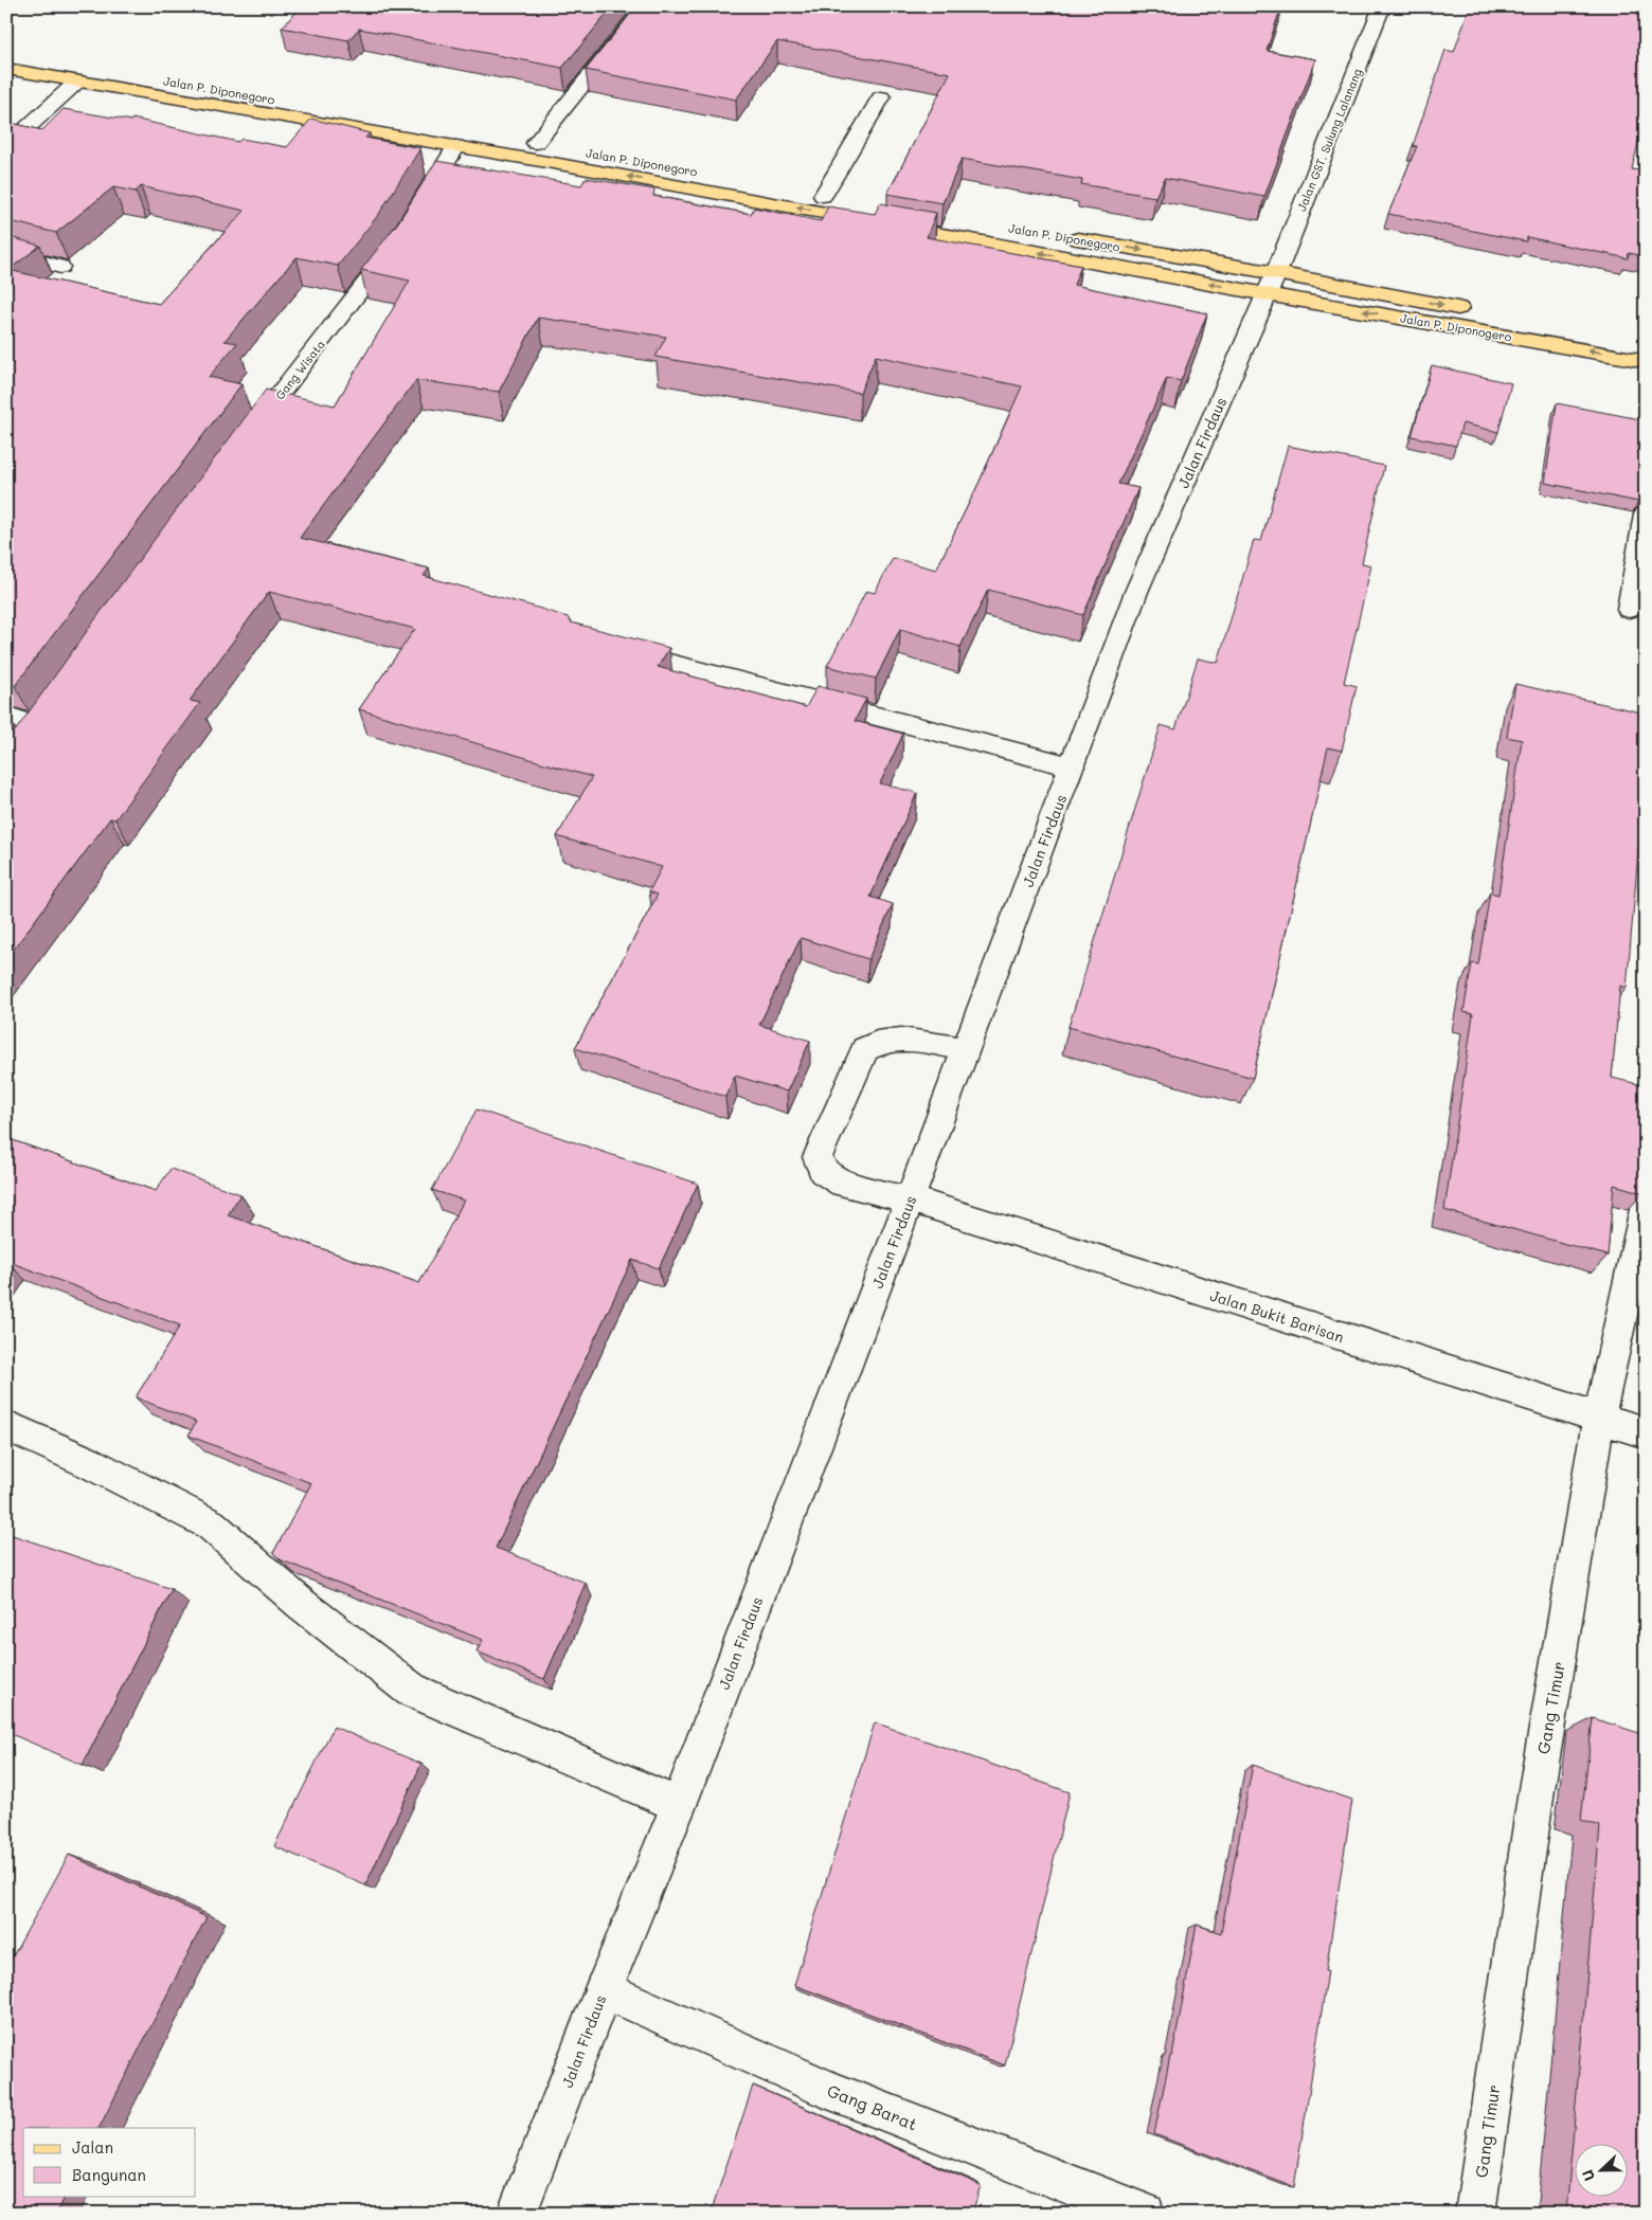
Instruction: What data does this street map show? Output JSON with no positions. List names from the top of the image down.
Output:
{
  "streets": {
    "main road": ["Jalan P. Diponegoro", "Jalan P. Diponogero"],
    "street": [
      "Jalan GST. Sulung Lalanang",
      "Gang Wisata",
      "Jalan Firdaus",
      "Jalan Bukit Barisan",
      "Gang Timur",
      "Gang Barat"
    ]
  },
  "crossings": [
    ["Jalan P. Diponegoro", "Jalan GST. Sulung Lalanang"],
    ["Jalan P. Diponegoro", "Jalan P. Diponogero"],
    ["Jalan P. Diponegoro", "Jalan Firdaus"],
    ["Jalan GST. Sulung Lalanang", "Jalan P. Diponogero"],
    ["Jalan GST. Sulung Lalanang", "Jalan Firdaus"],
    ["Jalan P. Diponogero", "Jalan Firdaus"],
    ["Jalan Firdaus", "Jalan Bukit Barisan"],
    ["Jalan Firdaus", "Gang Barat"],
    ["Jalan Bukit Barisan", "Gang Timur"]
  ],
  "legend": ["Jalan", "Bangunan"],
  "north": "left"
}
